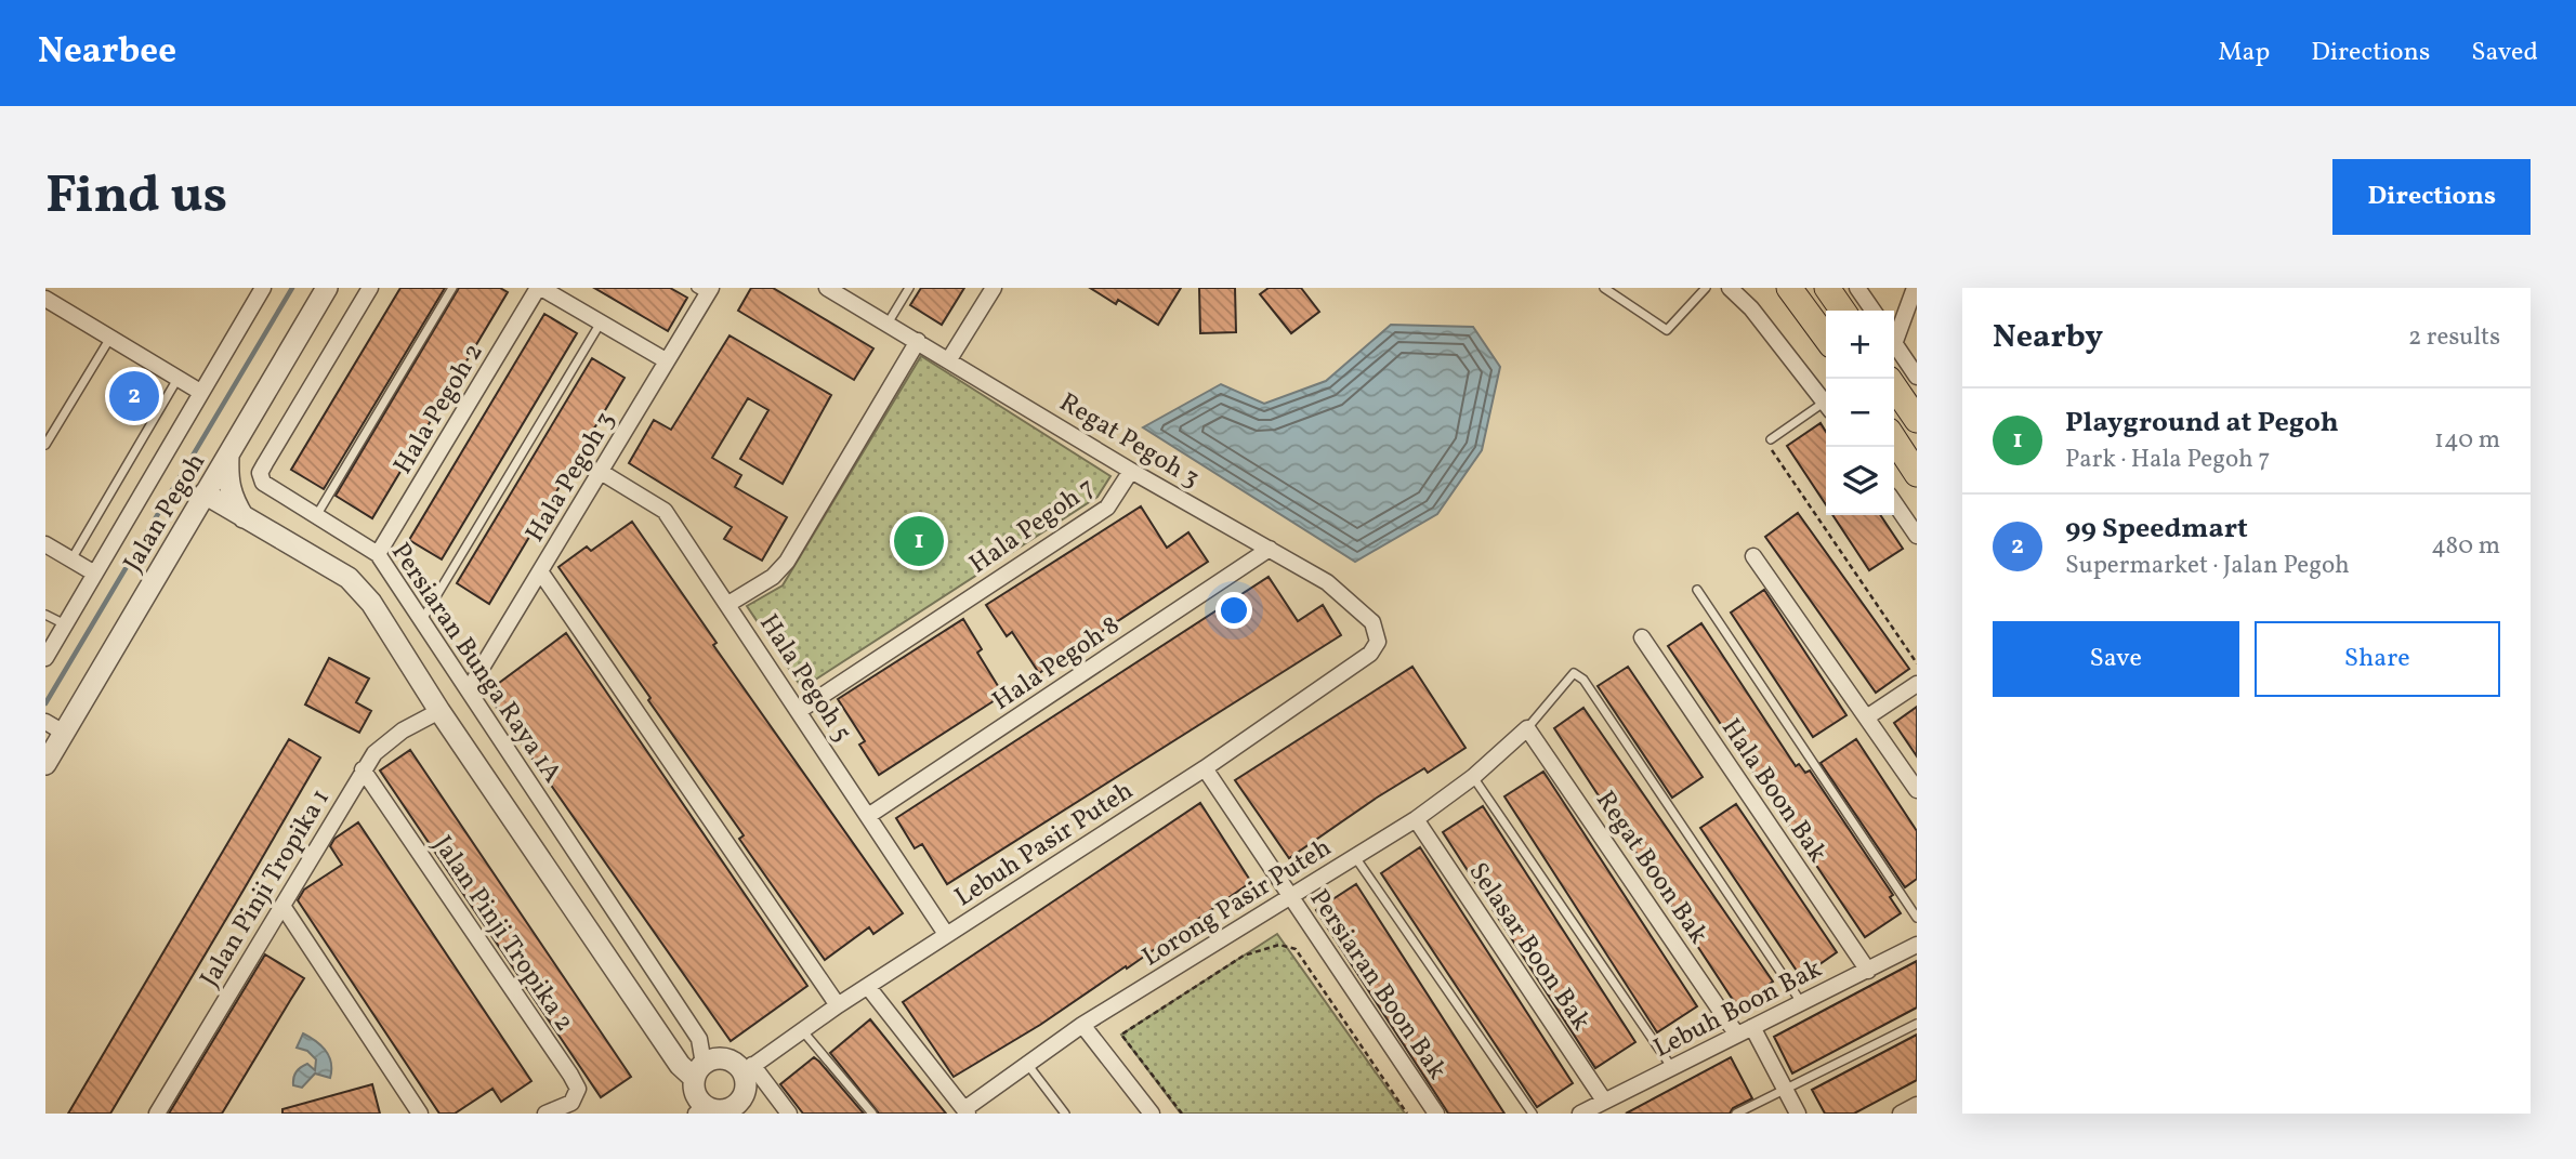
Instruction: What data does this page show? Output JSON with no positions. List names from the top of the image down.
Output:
{
  "streets": {
    "street": [
      "Hala Pegoh 2",
      "Regat Pegoh 3",
      "Hala Pegoh 3",
      "Jalan Pegoh",
      "Hala Pegoh 7",
      "Persiaran Bunga Raya 1A",
      "Hala Pegoh 8",
      "Hala Pegoh 5",
      "Hala Boon Bak",
      "Lebuh Pasir Puteh",
      "Regat Boon Bak",
      "Jalan Pinji Tropika 1",
      "Lorong Pasir Puteh",
      "Jalan Pinji Tropika 2",
      "Selasar Boon Bak",
      "Persiaran Boon Bak",
      "Lebuh Boon Bak"
    ]
  },
  "crossings": [
    ["Hala Pegoh 2", "Persiaran Bunga Raya 1A"],
    ["Regat Pegoh 3", "Hala Pegoh 7"],
    ["Regat Pegoh 3", "Hala Pegoh 8"],
    ["Regat Pegoh 3", "Lebuh Pasir Puteh"],
    ["Hala Pegoh 3", "Persiaran Bunga Raya 1A"],
    ["Hala Pegoh 3", "Hala Pegoh 5"],
    ["Hala Pegoh 7", "Hala Pegoh 5"],
    ["Persiaran Bunga Raya 1A", "Lebuh Pasir Puteh"],
    ["Hala Pegoh 8", "Hala Pegoh 5"],
    ["Hala Pegoh 5", "Lebuh Pasir Puteh"],
    ["Hala Boon Bak", "Lebuh Boon Bak"],
    ["Lebuh Pasir Puteh", "Persiaran Boon Bak"],
    ["Regat Boon Bak", "Lorong Pasir Puteh"],
    ["Regat Boon Bak", "Lebuh Boon Bak"],
    ["Jalan Pinji Tropika 1", "Jalan Pinji Tropika 2"],
    ["Lorong Pasir Puteh", "Selasar Boon Bak"],
    ["Lorong Pasir Puteh", "Persiaran Boon Bak"],
    ["Selasar Boon Bak", "Lebuh Boon Bak"]
  ],
  "page": {
    "header": "Nearbee",
    "nav": ["Map", "Directions", "Saved"],
    "buttons": [
      "Directions",
      ["Save", "Share"]
    ],
    "title": "Find us",
    "heading": ["Nearby", "2 results"],
    "map_buttons": ["+", "−"],
    "pins": ["2", "1"],
    "list": [
      {
        "mark": "1",
        "name": "Playground at Pegoh",
        "note": "Park · Hala Pegoh 7",
        "value": "140 m"
      },
      {
        "mark": "2",
        "name": "99 Speedmart",
        "note": "Supermarket · Jalan Pegoh",
        "value": "480 m"
      }
    ]
  }
}
